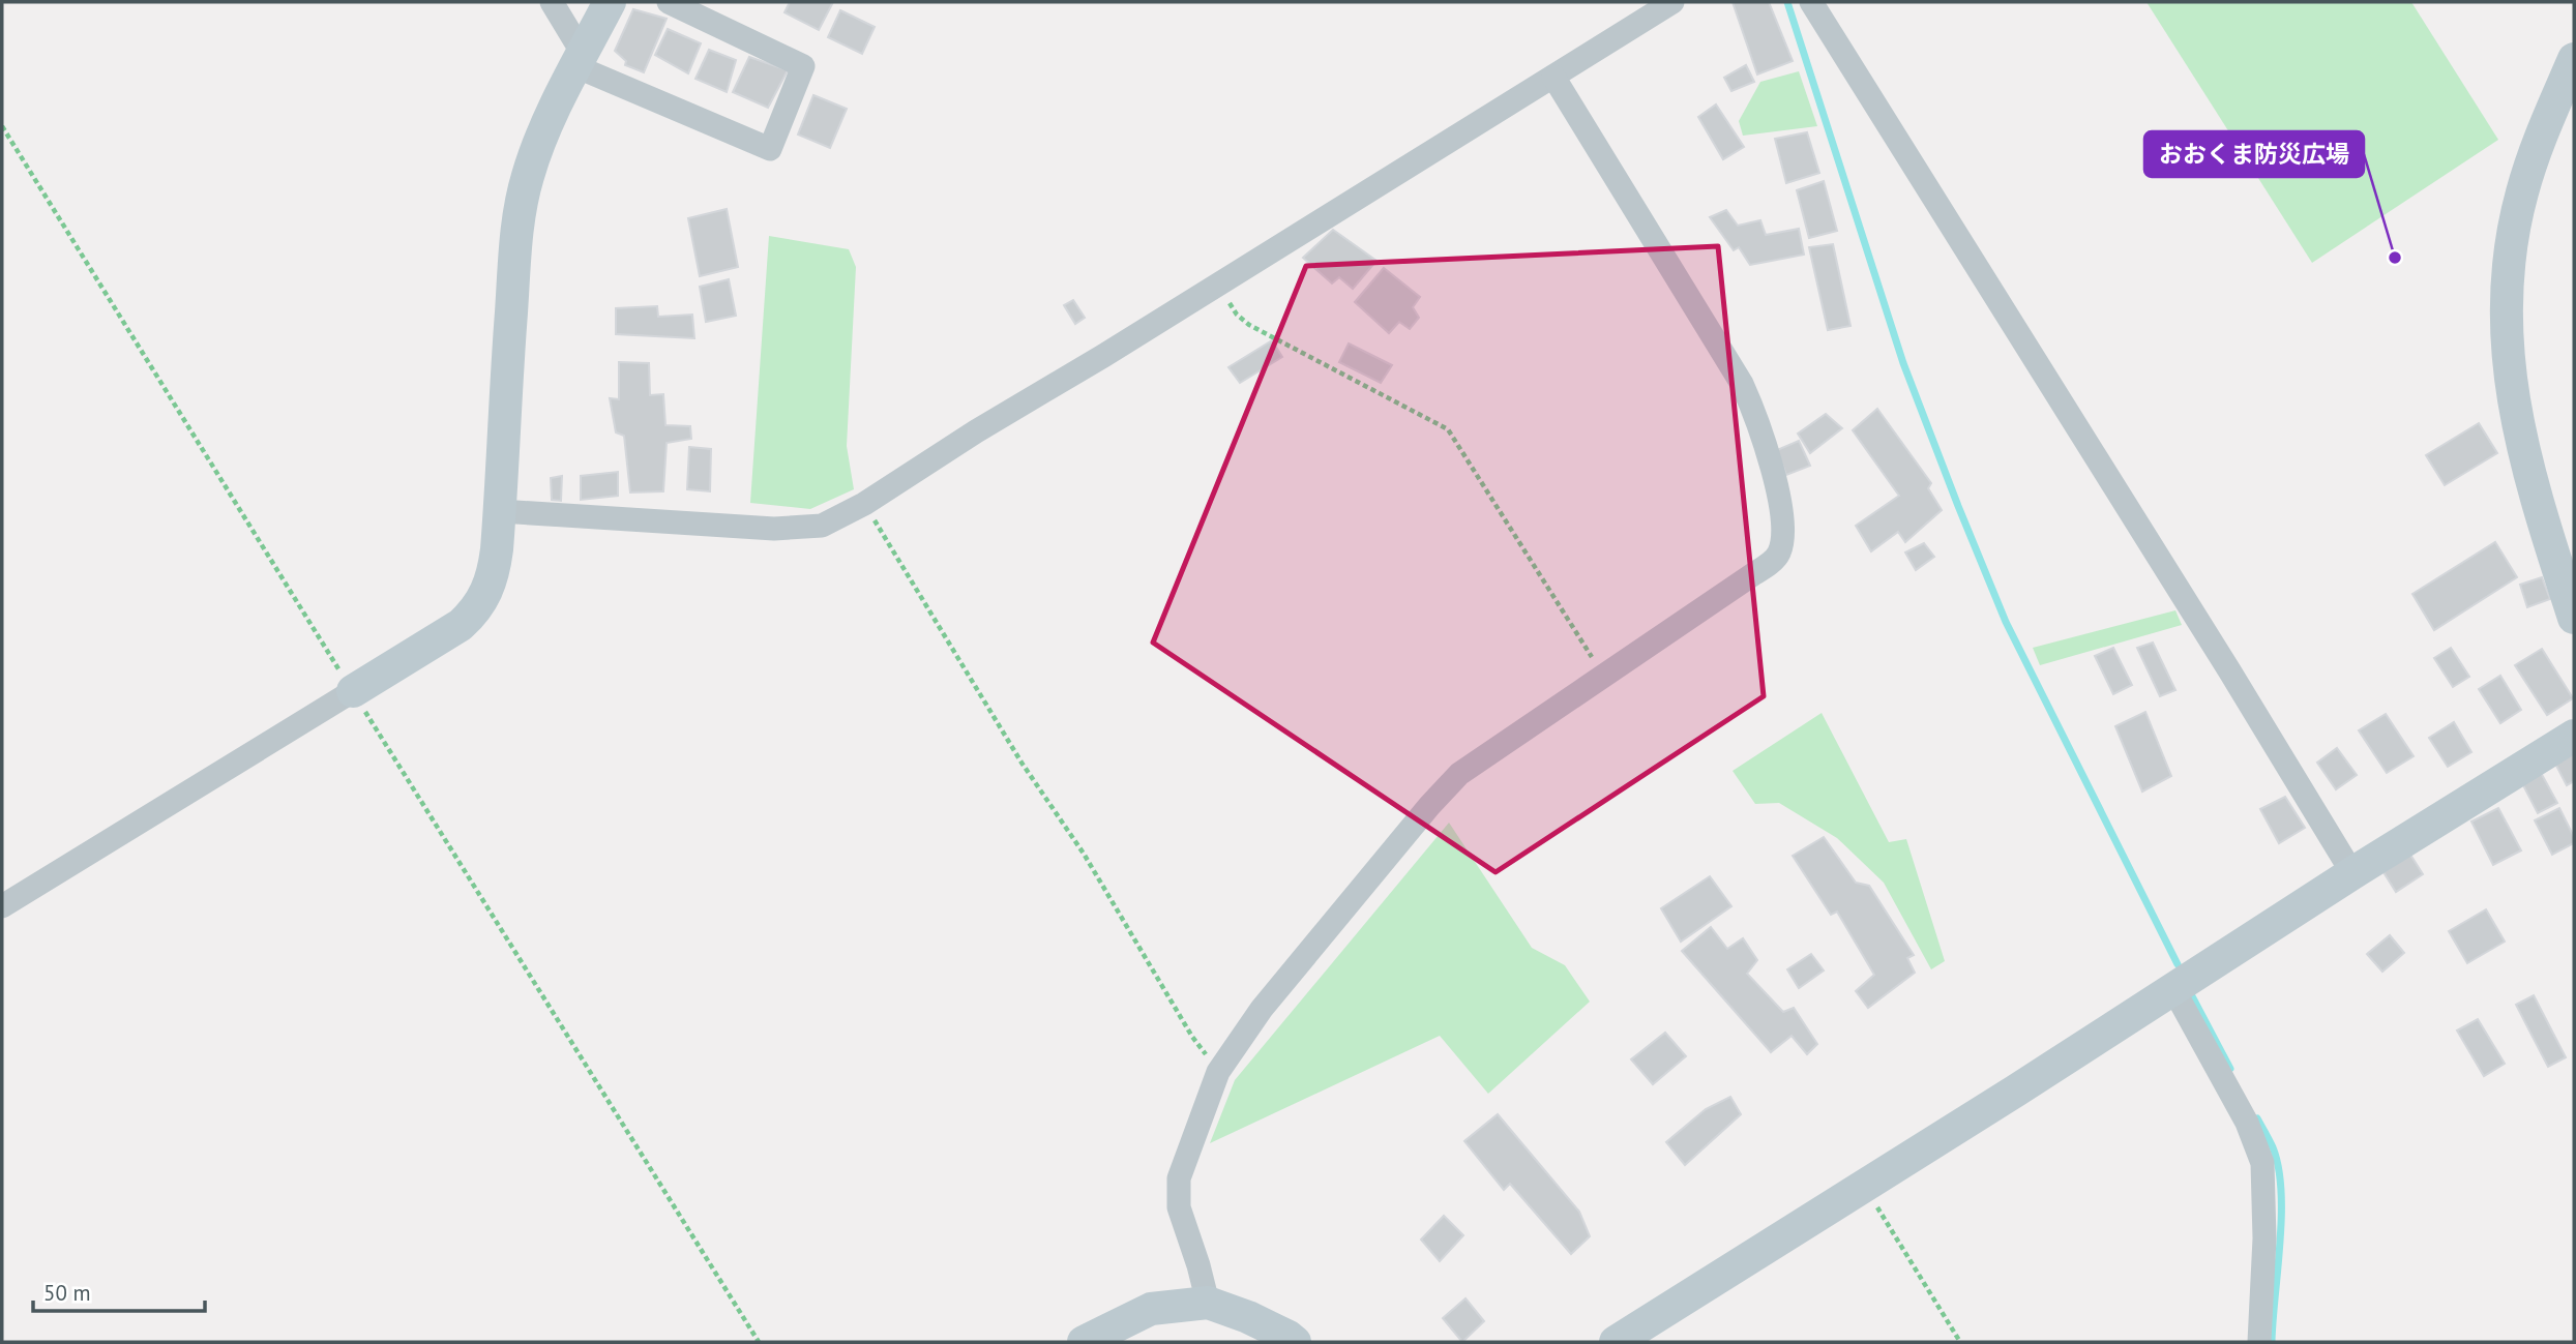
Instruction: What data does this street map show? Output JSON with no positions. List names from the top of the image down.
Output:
{
  "places": ["おおくま防災広場"],
  "scale_bar": "50 m"
}
